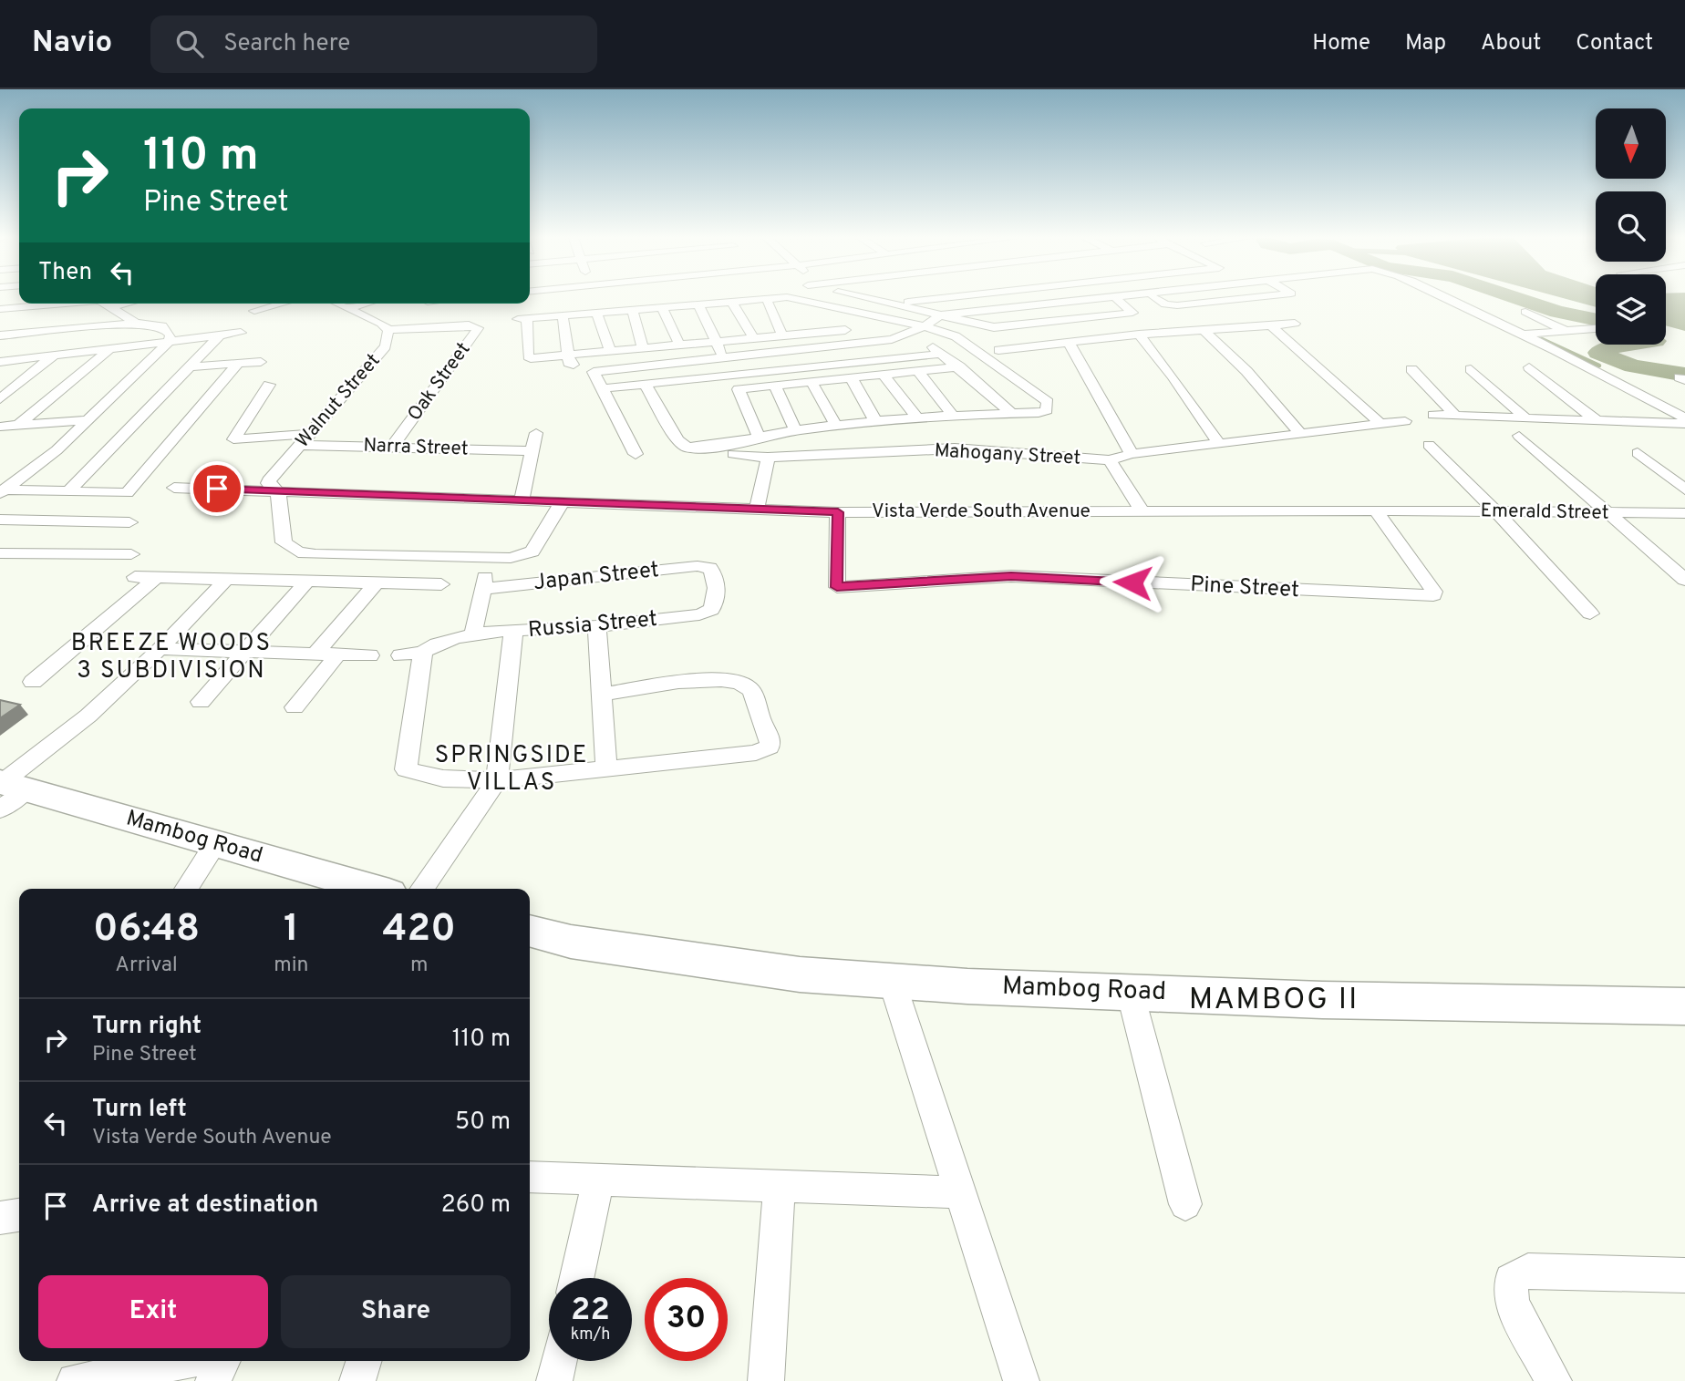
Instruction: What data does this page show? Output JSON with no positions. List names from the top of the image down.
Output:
{
  "streets": {
    "main road": ["Mambog Road"],
    "street": [
      "Oak Street",
      "Walnut Street",
      "Narra Street",
      "Mahogany Street",
      "Vista Verde South Avenue",
      "Emerald Street",
      "Japan Street",
      "Pine Street",
      "Russia Street"
    ]
  },
  "crossings": [
    ["Oak Street", "Walnut Street"],
    ["Oak Street", "Narra Street"],
    ["Walnut Street", "Narra Street"],
    ["Walnut Street", "Vista Verde South Avenue"],
    ["Mahogany Street", "Vista Verde South Avenue"],
    ["Vista Verde South Avenue", "Emerald Street"],
    ["Vista Verde South Avenue", "Pine Street"],
    ["Japan Street", "Russia Street"]
  ],
  "districts": ["BREEZE WOODS 3 SUBDIVISION", "SPRINGSIDE VILLAS", "MAMBOG II"],
  "north": "bottom",
  "page": {
    "header": "Navio",
    "search": "Search here",
    "nav": [
      "Home",
      "Map",
      "About",
      "Contact"
    ],
    "turn": ["110 m", "Pine Street"],
    "then": "Then",
    "eta": [
      "06:48",
      "Arrival",
      "1",
      "min",
      "420",
      "m"
    ],
    "list": [
      {
        "name": "Turn right",
        "note": "Pine Street",
        "value": "110 m"
      },
      {
        "name": "Turn left",
        "note": "Vista Verde South Avenue",
        "value": "50 m"
      },
      {
        "name": "Arrive at destination",
        "value": "260 m"
      }
    ],
    "buttons": ["Exit", "Share"],
    "speed": "22 km/h",
    "limit": "30"
  }
}
